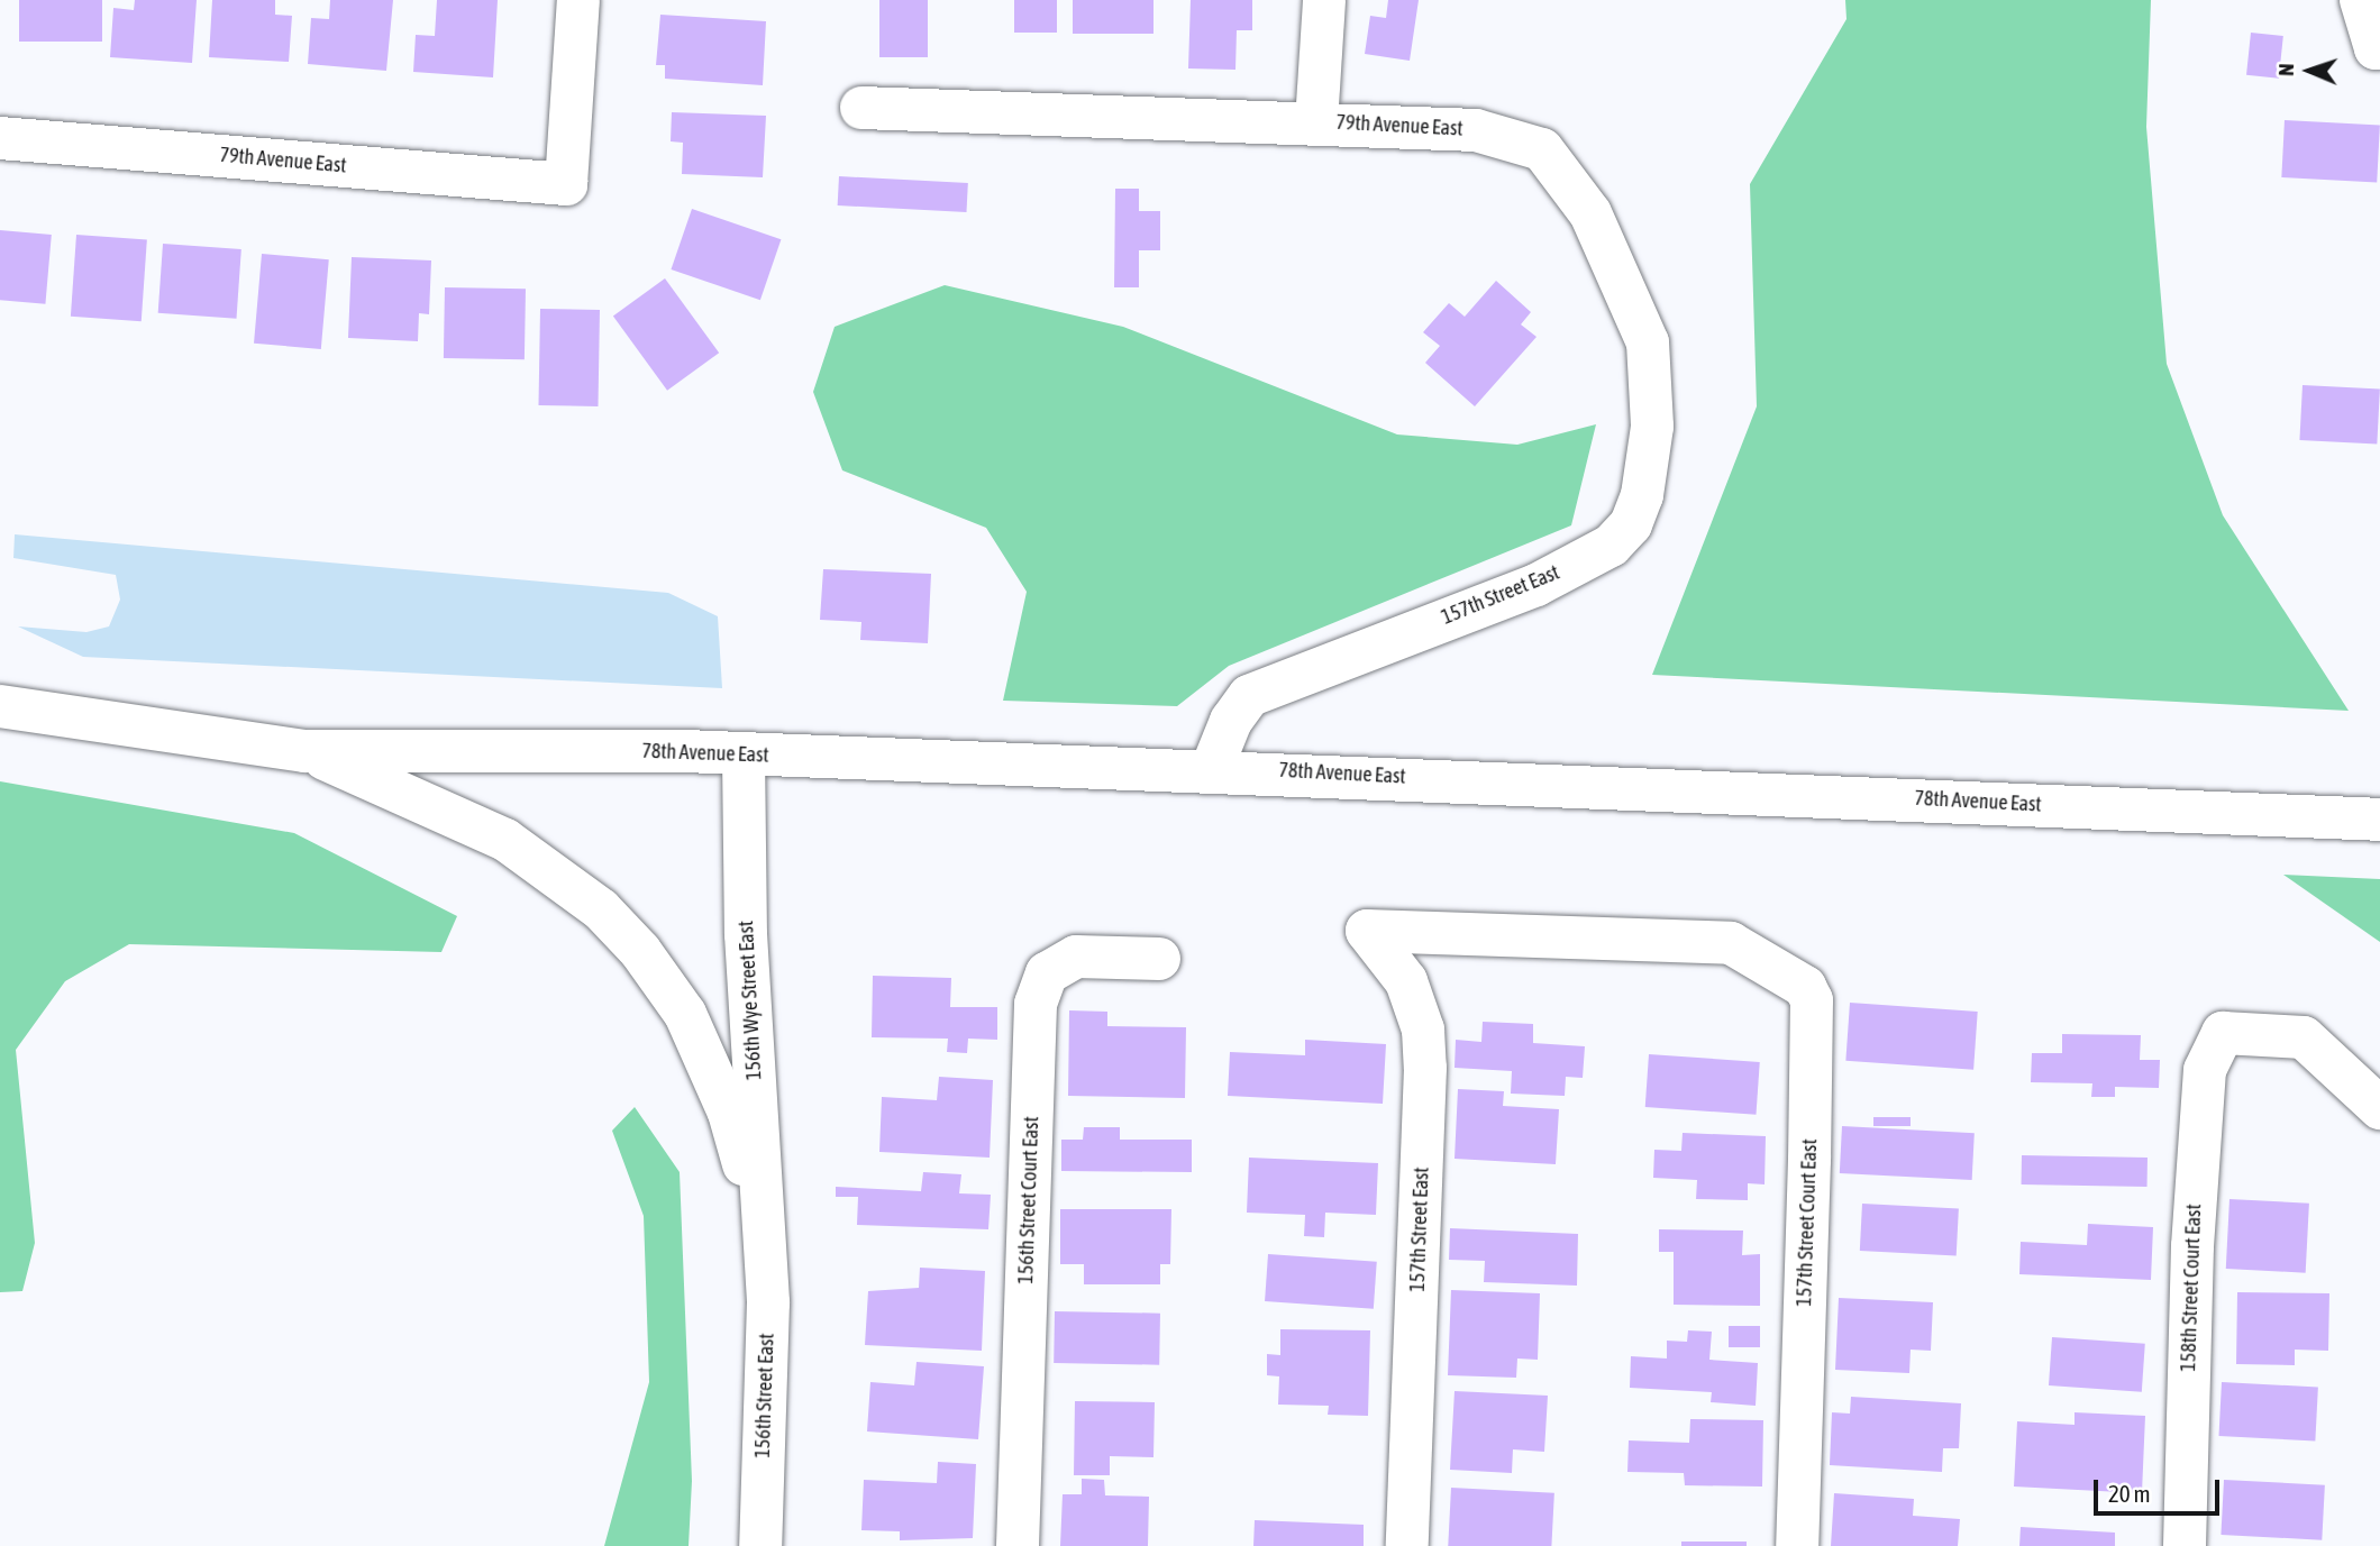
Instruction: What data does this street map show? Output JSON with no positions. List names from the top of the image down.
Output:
{
  "streets": {
    "street": [
      "79th Avenue East",
      "157th Street East",
      "78th Avenue East",
      "156th Wye Street East",
      "156th Street Court East",
      "157th Street Court East",
      "158th Street Court East",
      "156th Street East"
    ]
  },
  "crossings": [
    ["79th Avenue East", "157th Street East"],
    ["157th Street East", "78th Avenue East"],
    ["157th Street East", "157th Street Court East"],
    ["78th Avenue East", "156th Wye Street East"],
    ["78th Avenue East", "156th Street East"],
    ["156th Wye Street East", "156th Street East"]
  ],
  "scale_bar": "20 m",
  "north": "left"
}
